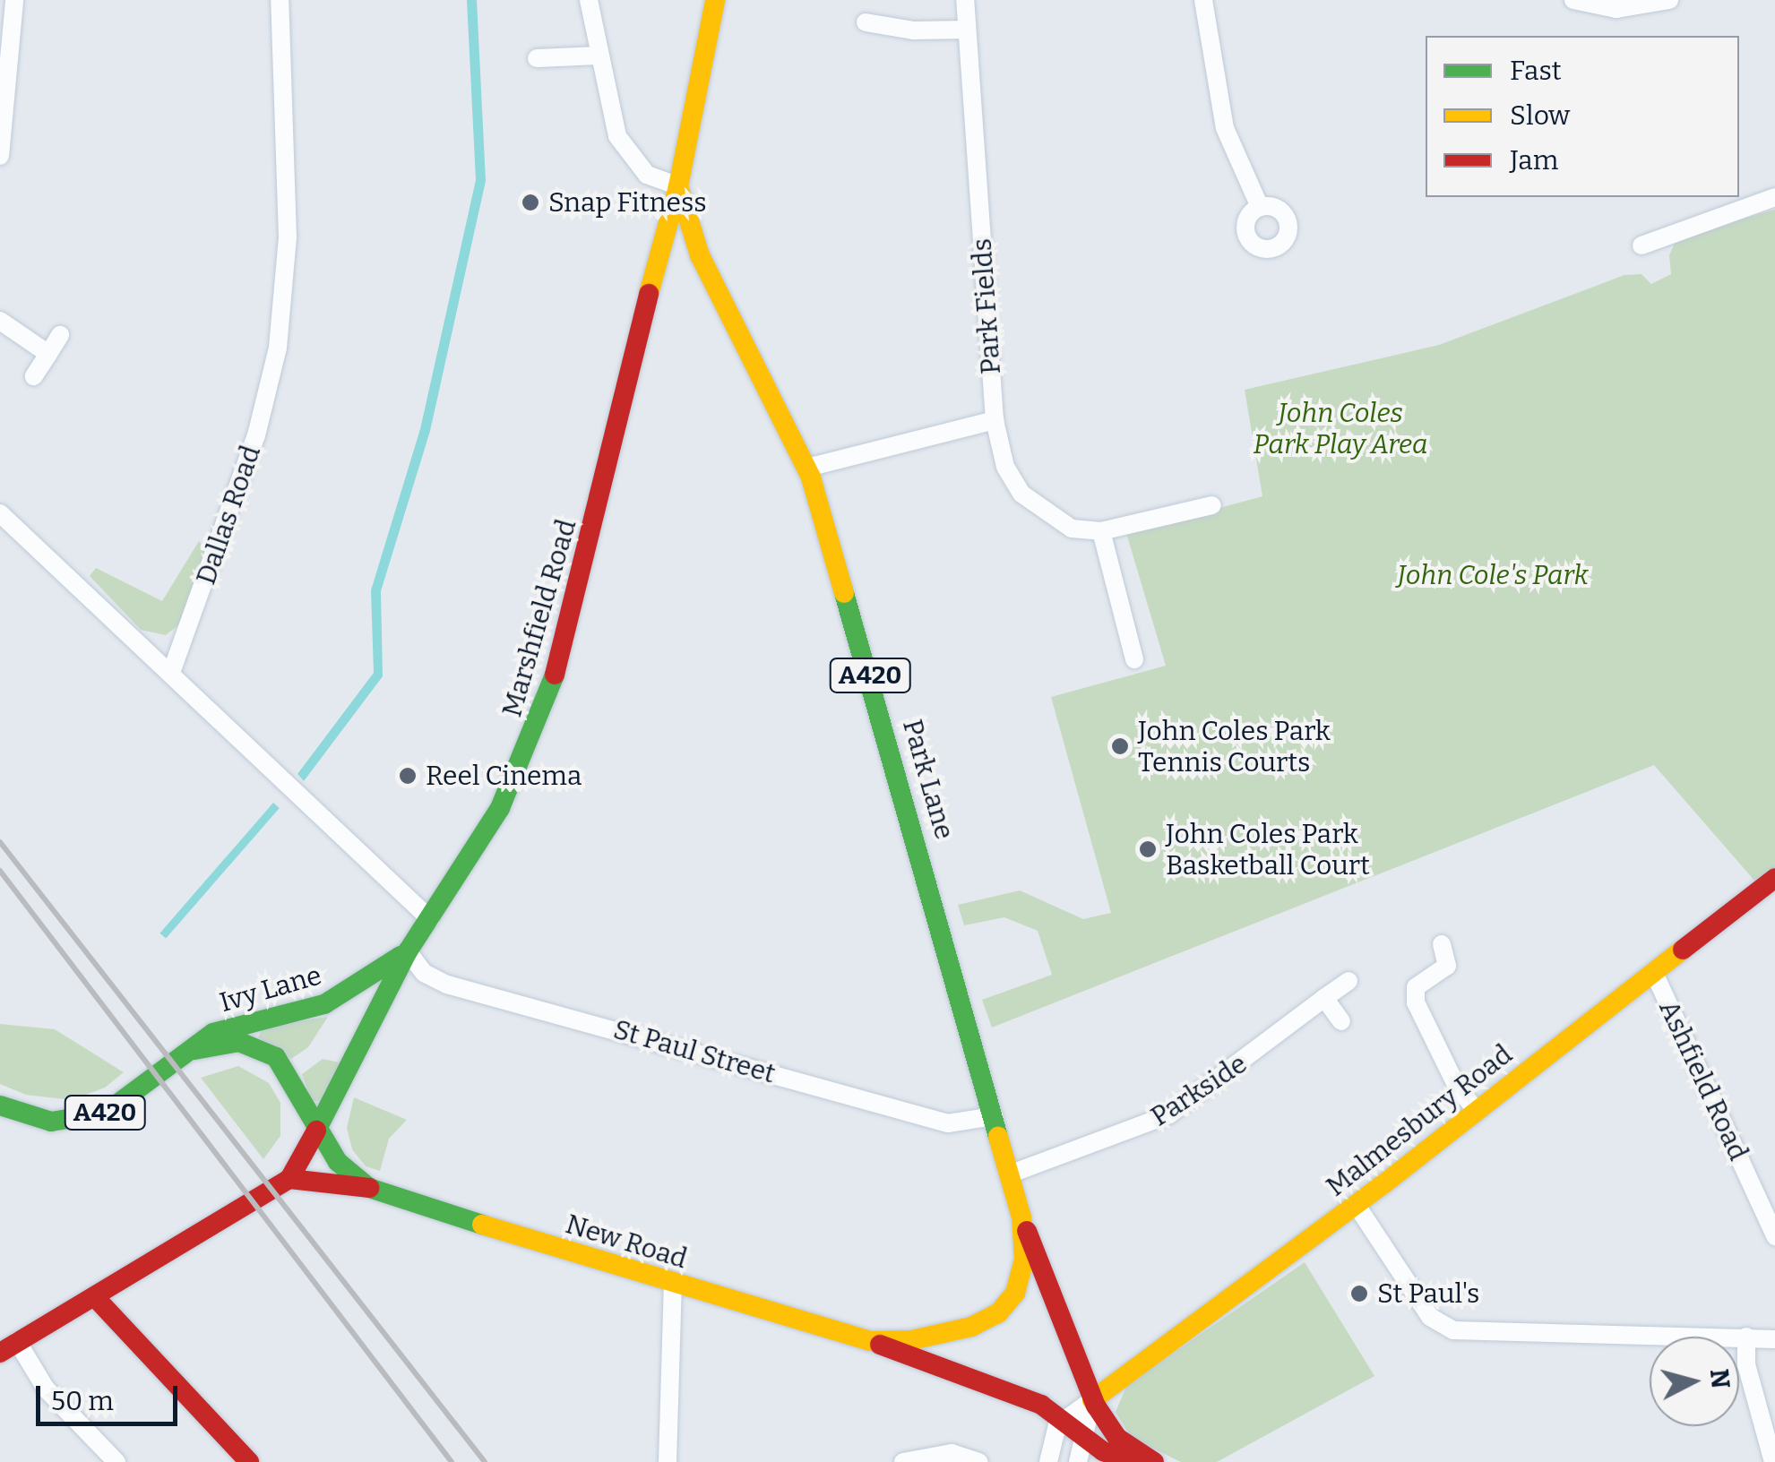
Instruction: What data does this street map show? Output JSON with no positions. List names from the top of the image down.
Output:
{
  "streets": {
    "main road": [
      "Marshfield Road",
      "A420",
      "Park Lane",
      "Ivy Lane",
      "Malmesbury Road",
      "New Road"
    ],
    "street": [
      "Park Fields",
      "Dallas Road",
      "St Paul Street",
      "Ashfield Road",
      "Parkside"
    ]
  },
  "crossings": [
    ["Marshfield Road", "A420"],
    ["Marshfield Road", "Park Lane"],
    ["Marshfield Road", "Ivy Lane"],
    ["Marshfield Road", "St Paul Street"],
    ["Marshfield Road", "New Road"],
    ["A420", "Park Lane"],
    ["Park Lane", "St Paul Street"],
    ["Park Lane", "Parkside"],
    ["Park Lane", "Malmesbury Road"],
    ["Park Lane", "New Road"],
    ["Ivy Lane", "St Paul Street"],
    ["Ivy Lane", "New Road"],
    ["Ashfield Road", "Malmesbury Road"]
  ],
  "parks": ["John Coles Park Play Area", "John Cole's Park"],
  "places": [
    "Snap Fitness",
    "John Coles Park Tennis Courts",
    "Reel Cinema",
    "John Coles Park Basketball Court",
    "St Paul's"
  ],
  "legend": ["Fast", "Slow", "Jam"],
  "scale_bar": "50 m",
  "north": "right"
}
